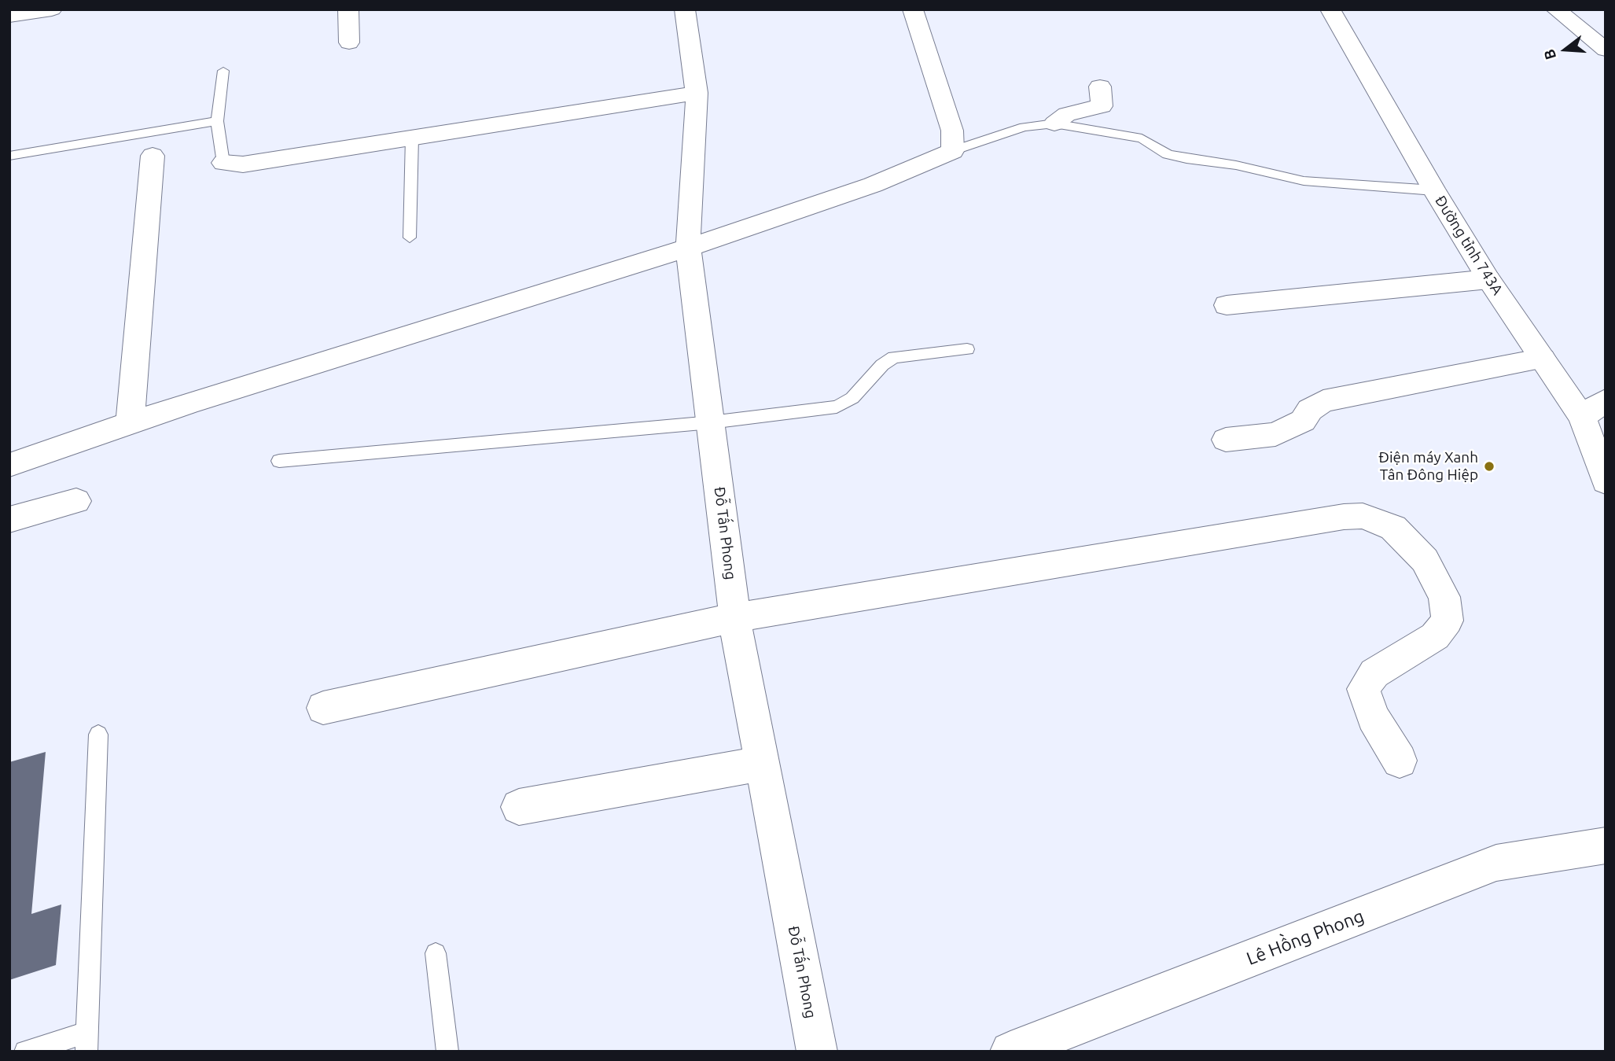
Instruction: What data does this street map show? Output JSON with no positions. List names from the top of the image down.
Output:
{
  "streets": {
    "street": ["Đường tỉnh 743A", "Đỗ Tấn Phong", "Lê Hồng Phong"]
  },
  "places": ["Điện máy Xanh Tân Đông Hiệp"],
  "north": "left"
}
